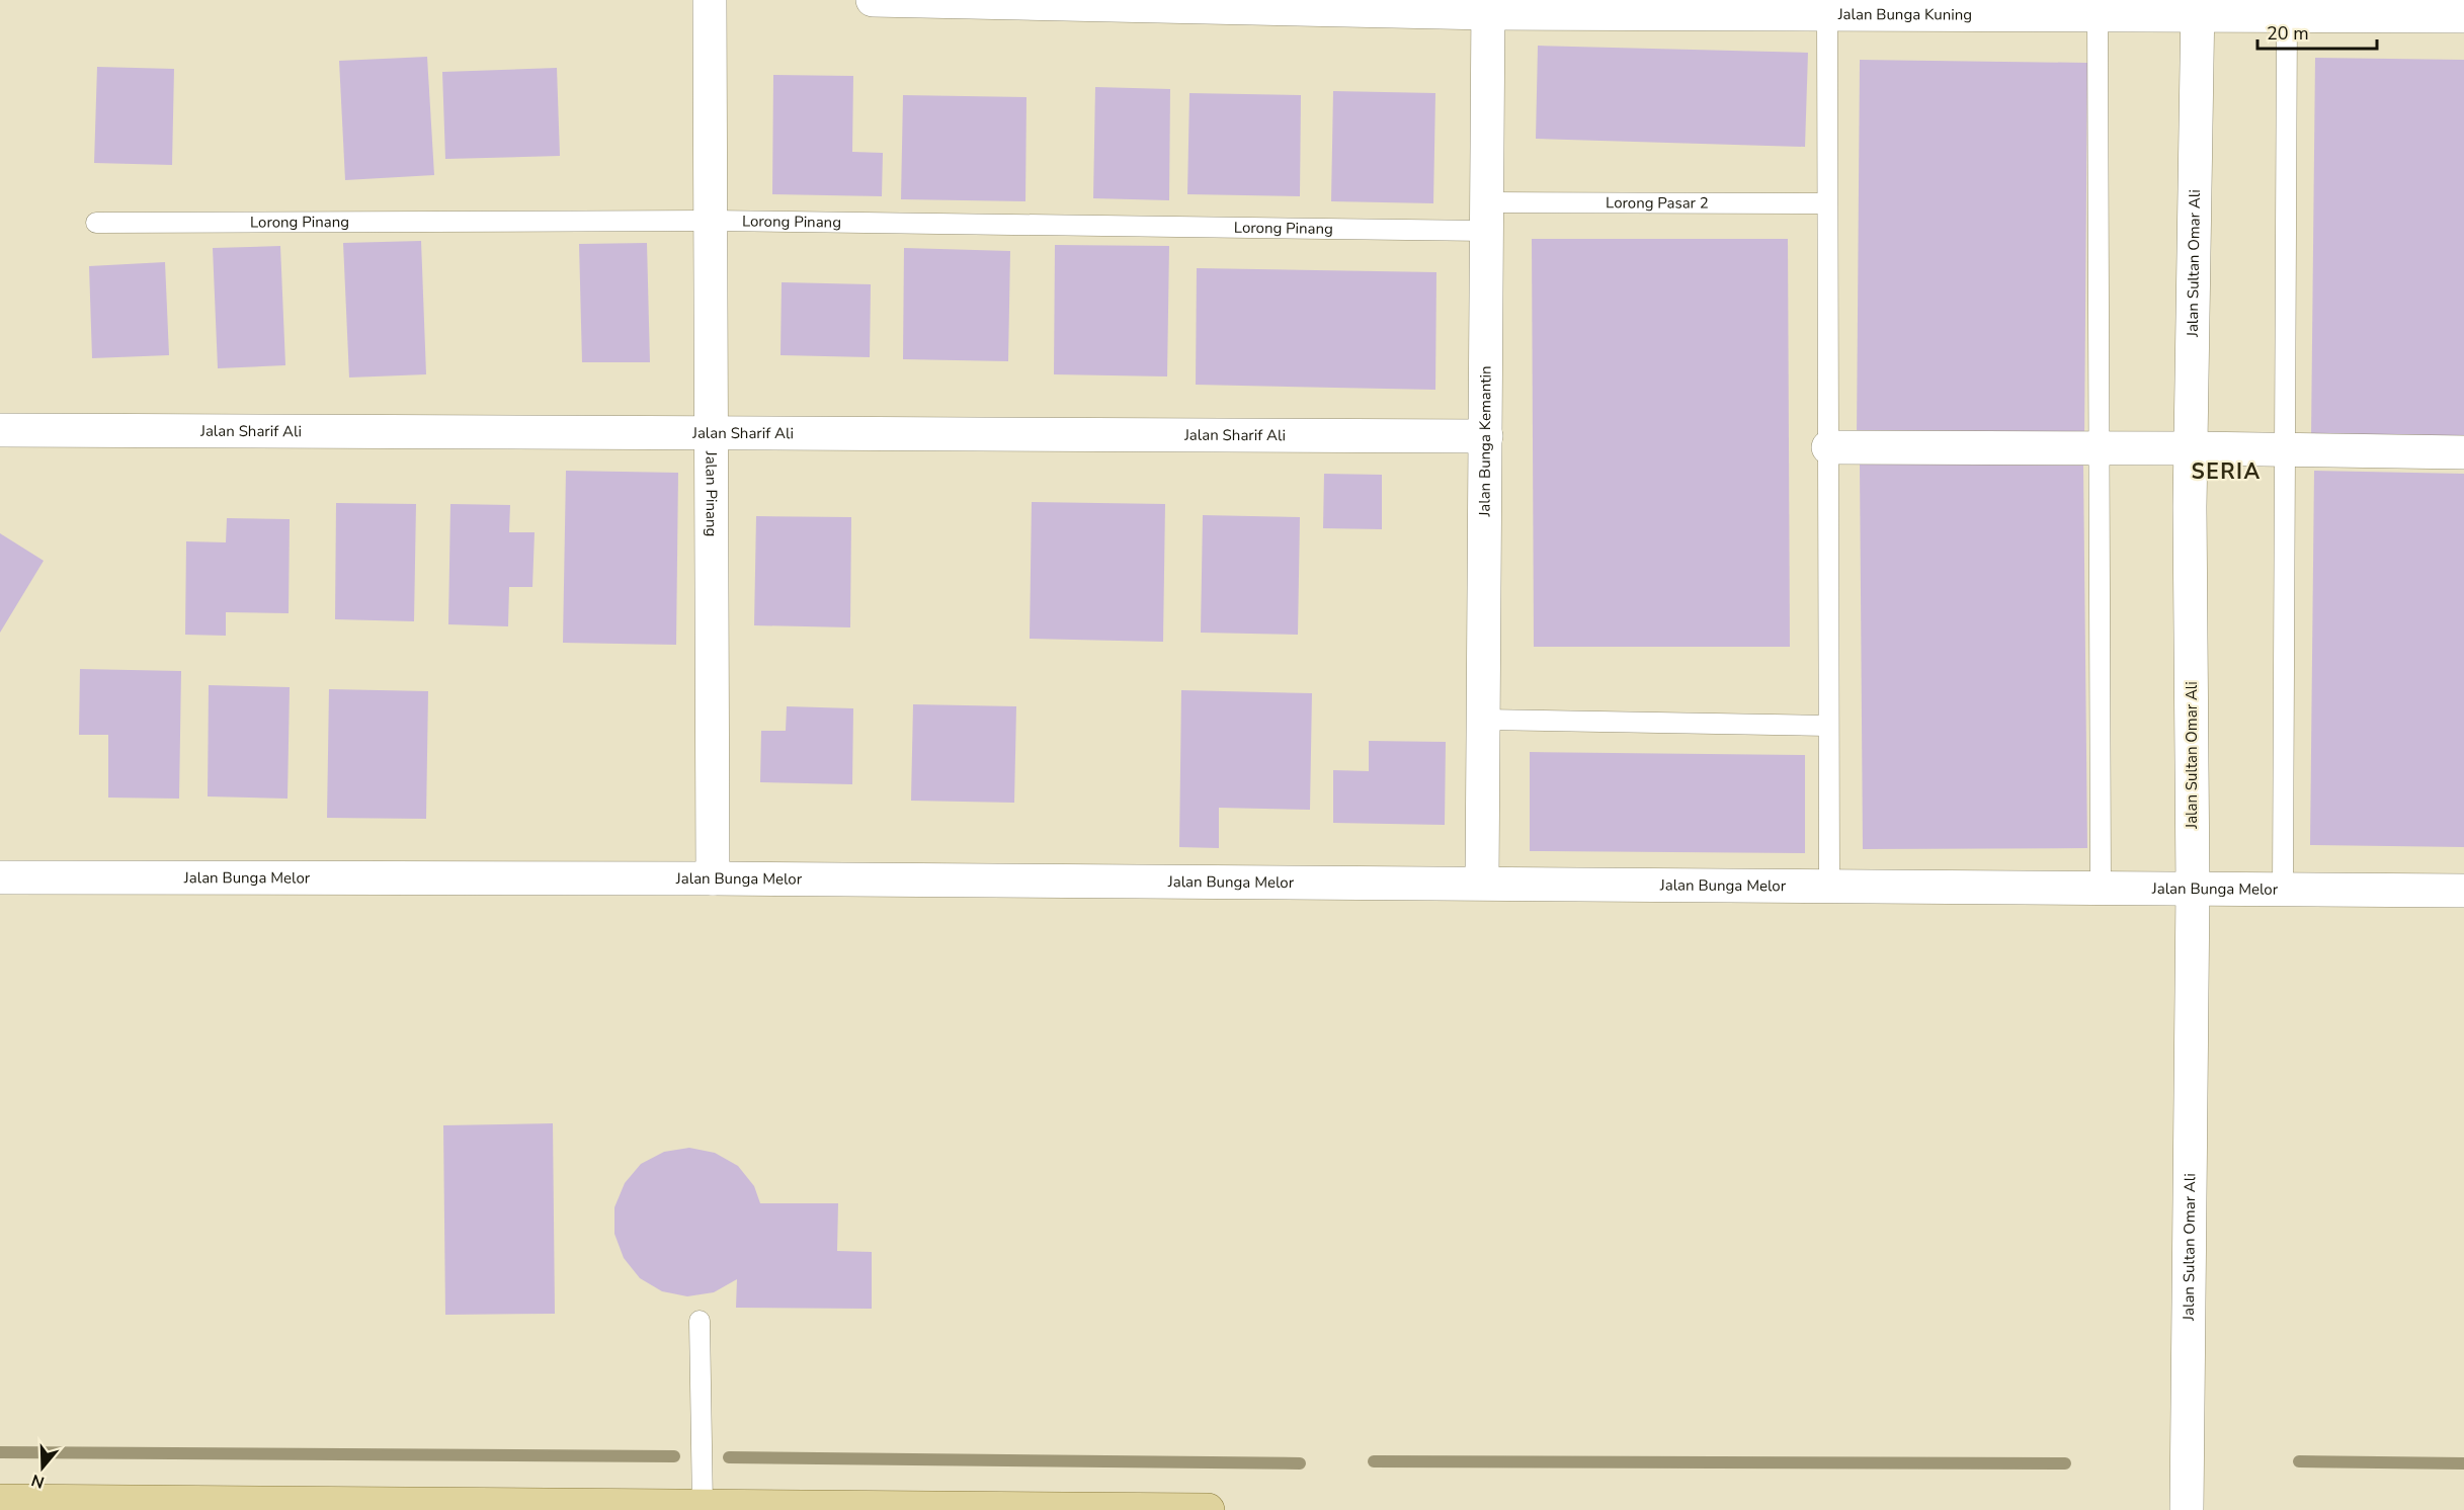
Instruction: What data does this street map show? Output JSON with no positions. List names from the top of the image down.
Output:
{
  "streets": {
    "street": [
      "Jalan Bunga Kuning",
      "Jalan Sultan Omar Ali",
      "Jalan Sharif Ali",
      "Jalan Bunga Kemantin",
      "Jalan Pinang",
      "Jalan Bunga Melor"
    ],
    "lane": ["Lorong Pasar 2", "Lorong Pinang"]
  },
  "crossings": [
    ["Jalan Bunga Kuning", "Jalan Sultan Omar Ali"],
    ["Jalan Bunga Kuning", "Jalan Bunga Kemantin"],
    ["Lorong Pasar 2", "Lorong Pinang"],
    ["Lorong Pasar 2", "Jalan Bunga Kemantin"],
    ["Lorong Pinang", "Jalan Bunga Kemantin"],
    ["Lorong Pinang", "Jalan Pinang"],
    ["Jalan Sultan Omar Ali", "Jalan Bunga Melor"],
    ["Jalan Sharif Ali", "Jalan Bunga Kemantin"],
    ["Jalan Sharif Ali", "Jalan Pinang"],
    ["Jalan Bunga Kemantin", "Jalan Bunga Melor"],
    ["Jalan Pinang", "Jalan Bunga Melor"]
  ],
  "districts": ["SERIA"],
  "scale_bar": "20 m",
  "north": "bottom"
}
